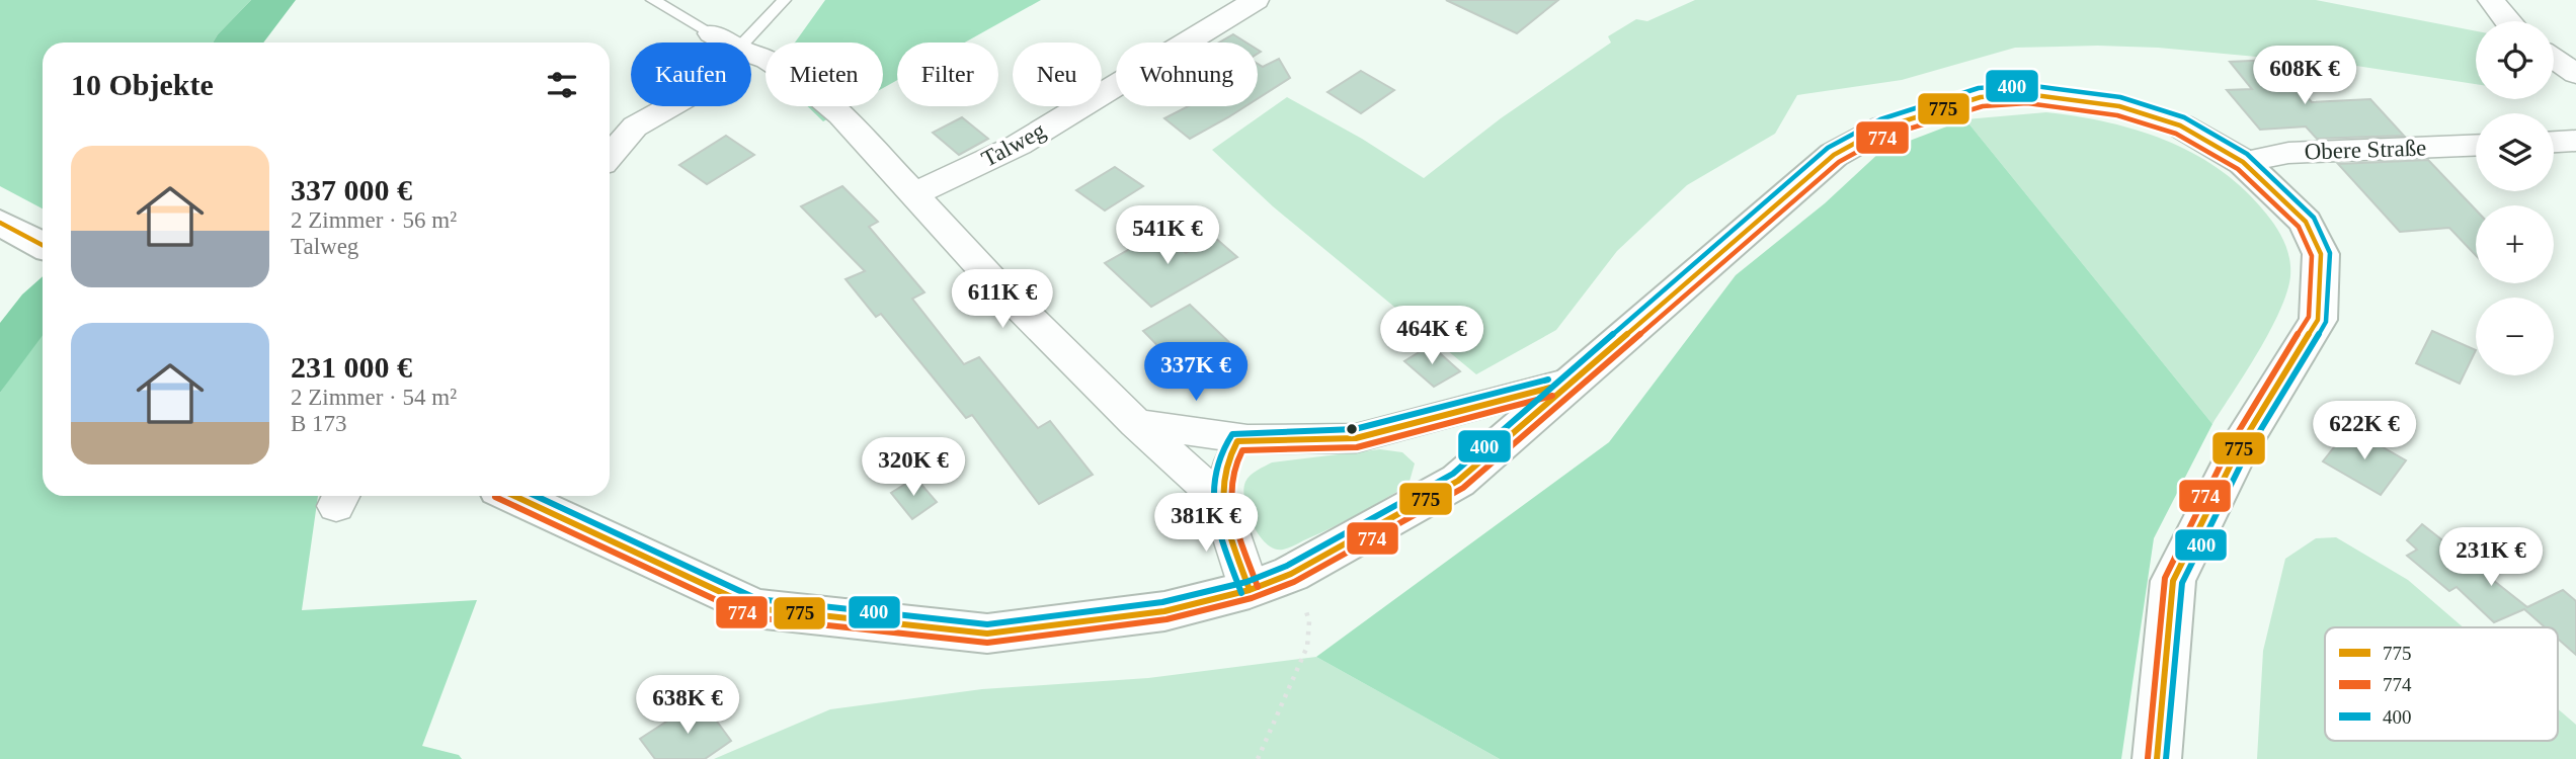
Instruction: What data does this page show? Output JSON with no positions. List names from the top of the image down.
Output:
{
  "streets": {
    "street": ["Talweg", "Obere Straße"]
  },
  "lines": ["transit line 400", "transit line 775", "transit line 774"],
  "legend": ["775", "774", "400"],
  "page": {
    "map_buttons": ["+", "−"],
    "chip": [
      "Kaufen",
      "Mieten",
      "Filter",
      "Neu",
      "Wohnung"
    ],
    "heading": "10 Objekte",
    "price": [
      "608K €",
      "541K €",
      "611K €",
      "464K €",
      "337K €",
      "622K €",
      "320K €",
      "381K €",
      "231K €",
      "638K €"
    ],
    "list": [
      {
        "name": "337 000 €",
        "note": "2 Zimmer · 56 m² · Talweg"
      },
      {
        "name": "231 000 €",
        "note": "2 Zimmer · 54 m² · B 173"
      }
    ]
  }
}
